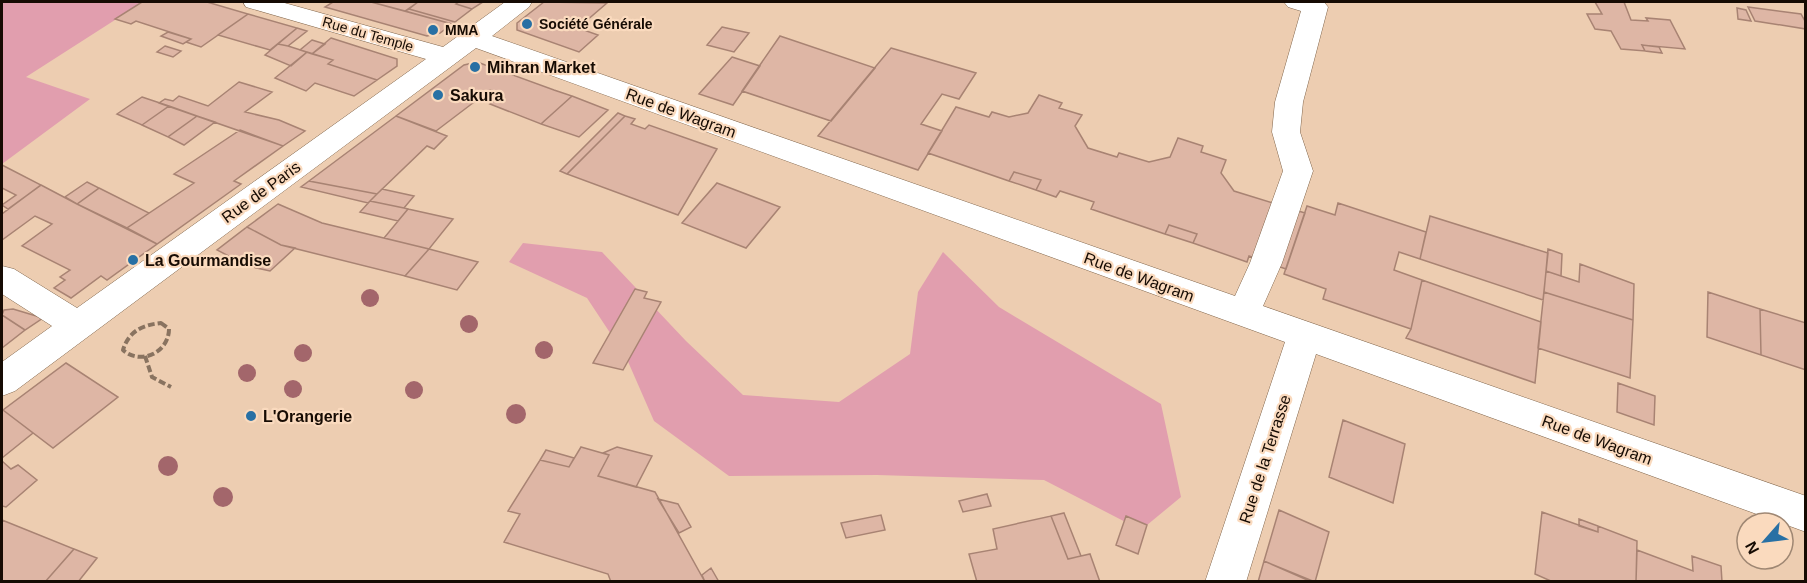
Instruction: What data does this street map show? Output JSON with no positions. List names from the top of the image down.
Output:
{
  "streets": {
    "street": [
      "Rue du Temple",
      "Rue de Wagram",
      "Rue de Paris",
      "Rue de la Terrasse"
    ]
  },
  "crossings": [
    ["Rue du Temple", "Rue de Paris"],
    ["Rue de Wagram", "Rue de Paris"],
    ["Rue de Wagram", "Rue de la Terrasse"]
  ],
  "places": [
    "Société Générale",
    "MMA",
    "Mihran Market",
    "Sakura",
    "La Gourmandise",
    "L'Orangerie"
  ],
  "north": "bottom left"
}
